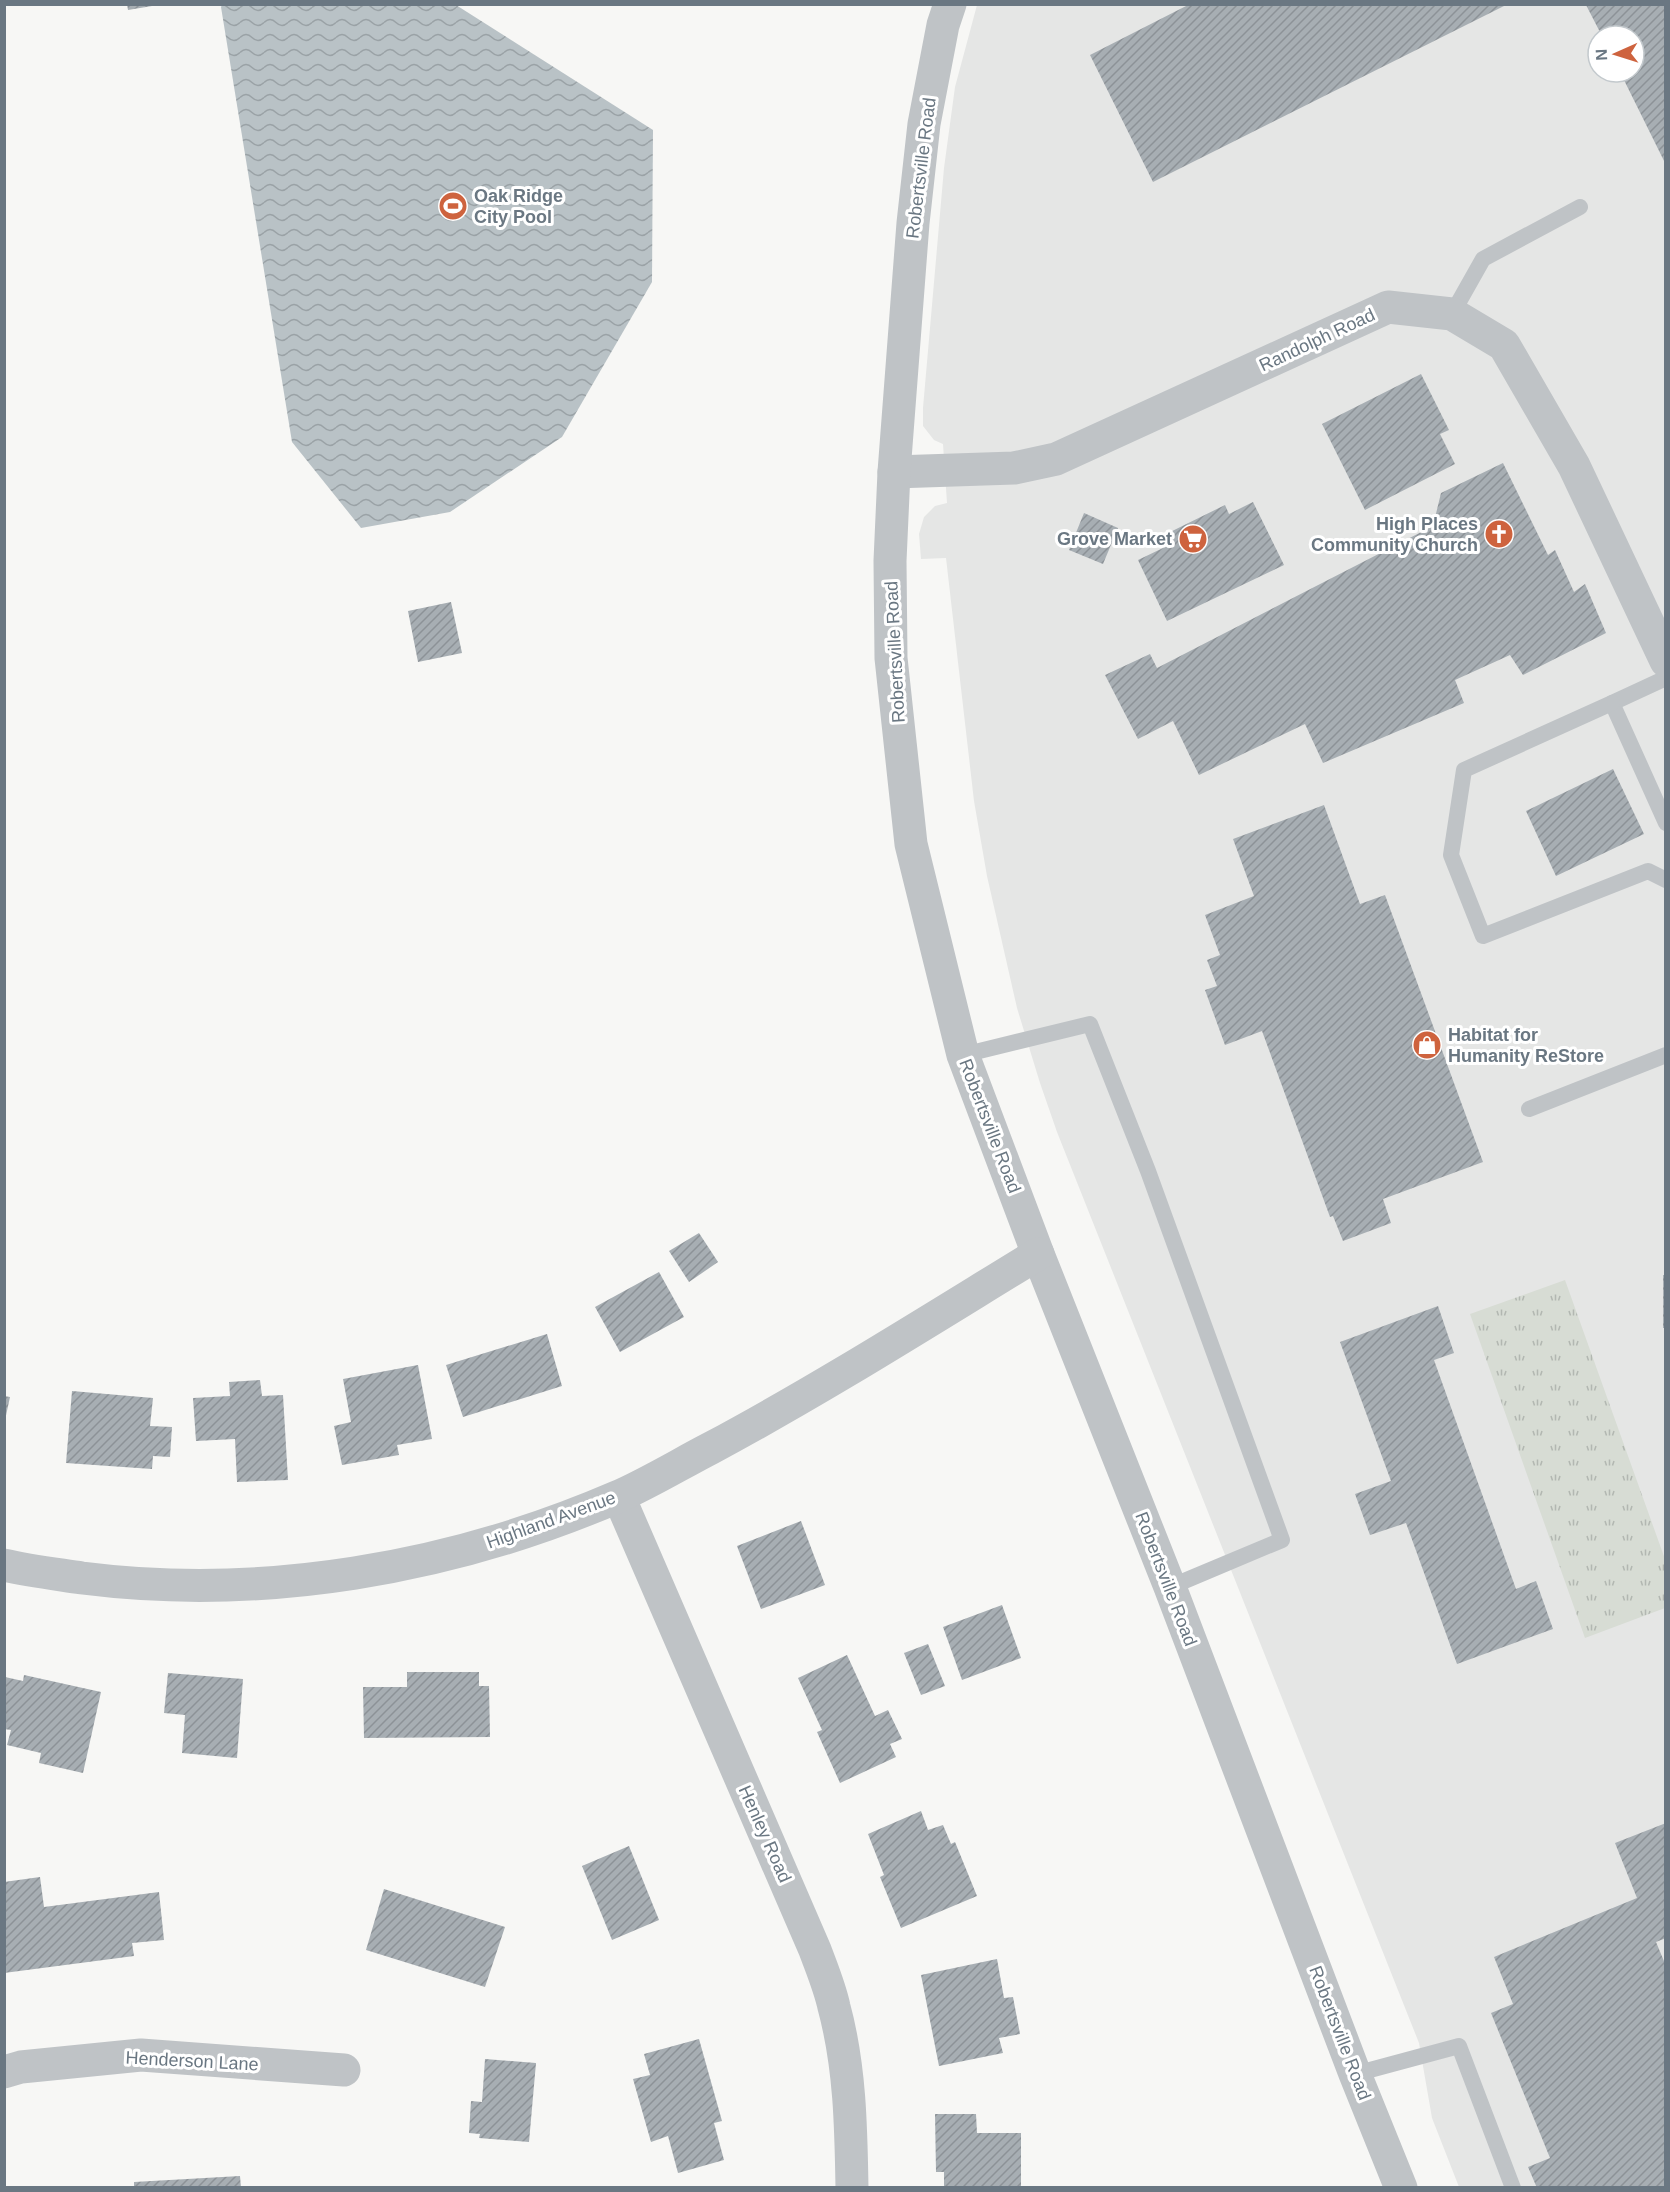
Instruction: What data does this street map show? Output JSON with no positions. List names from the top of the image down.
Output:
{
  "streets": {
    "street": [
      "Robertsville Road",
      "Randolph Road",
      "Highland Avenue",
      "Henley Road",
      "Henderson Lane"
    ]
  },
  "crossings": [
    ["Robertsville Road", "Randolph Road"],
    ["Robertsville Road", "Highland Avenue"],
    ["Highland Avenue", "Henley Road"]
  ],
  "places": {
    "sports": ["Oak Ridge City Pool"],
    "church": ["High Places Community Church"],
    "supermarket": ["Grove Market"],
    "shop": ["Habitat for Humanity ReStore"]
  },
  "north": "left"
}
